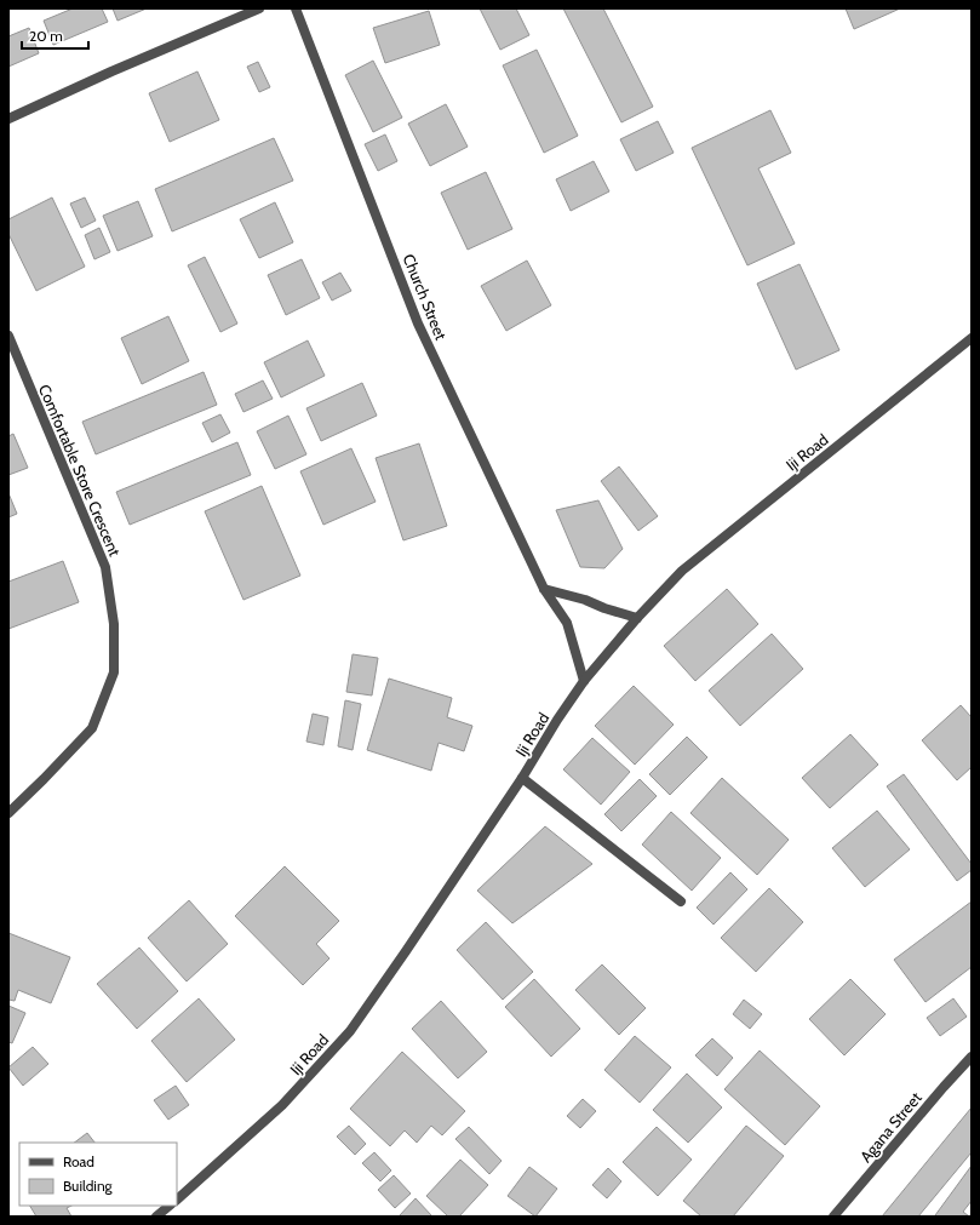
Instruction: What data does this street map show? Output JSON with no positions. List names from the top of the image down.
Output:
{
  "streets": {
    "street": [
      "Church Street",
      "Iji Road",
      "Comfortable Store Crescent",
      "Agana Street"
    ]
  },
  "crossings": [
    ["Church Street", "Iji Road"]
  ],
  "legend": ["Road", "Building"],
  "scale_bar": "20 m"
}
